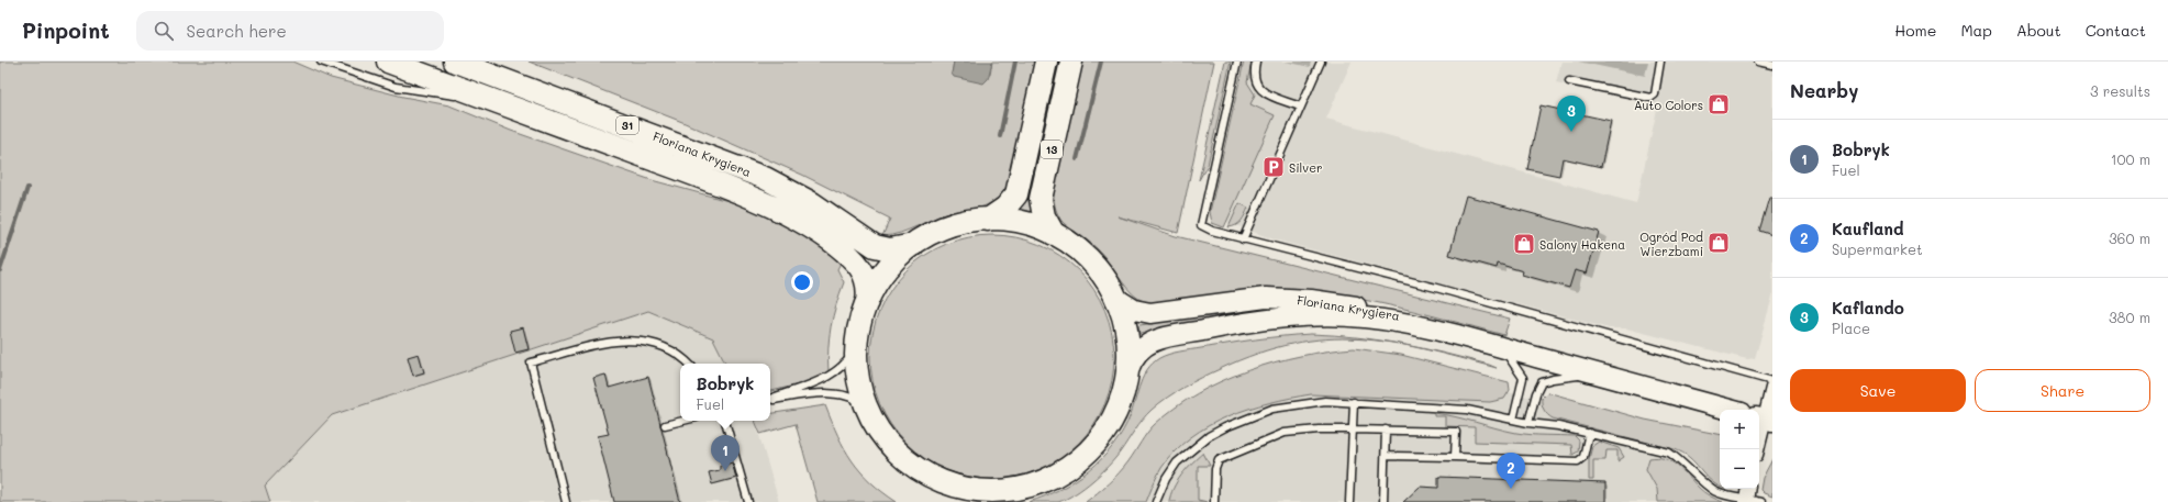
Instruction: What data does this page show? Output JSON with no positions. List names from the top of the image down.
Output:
{
  "streets": {
    "main road": ["31", "13", "Floriana Krygiera"]
  },
  "crossings": [
    ["13", "Floriana Krygiera"]
  ],
  "places": {
    "shop": ["Auto Colors", "Ogród Pod Wierzbami", "Salony Hakena"],
    "parking": ["Silver"]
  },
  "page": {
    "header": "Pinpoint",
    "search": "Search here",
    "nav": [
      "Home",
      "Map",
      "About",
      "Contact"
    ],
    "heading": ["Nearby", "3 results"],
    "pins": ["3", "1", "2"],
    "list": [
      {
        "mark": "1",
        "name": "Bobryk",
        "note": "Fuel",
        "value": "100 m"
      },
      {
        "mark": "2",
        "name": "Kaufland",
        "note": "Supermarket",
        "value": "360 m"
      },
      {
        "mark": "3",
        "name": "Kaflando",
        "note": "Place",
        "value": "380 m"
      }
    ],
    "buttons": ["Save", "Share"],
    "popup": ["Bobryk", "Fuel"],
    "map_buttons": ["+", "−"]
  }
}
